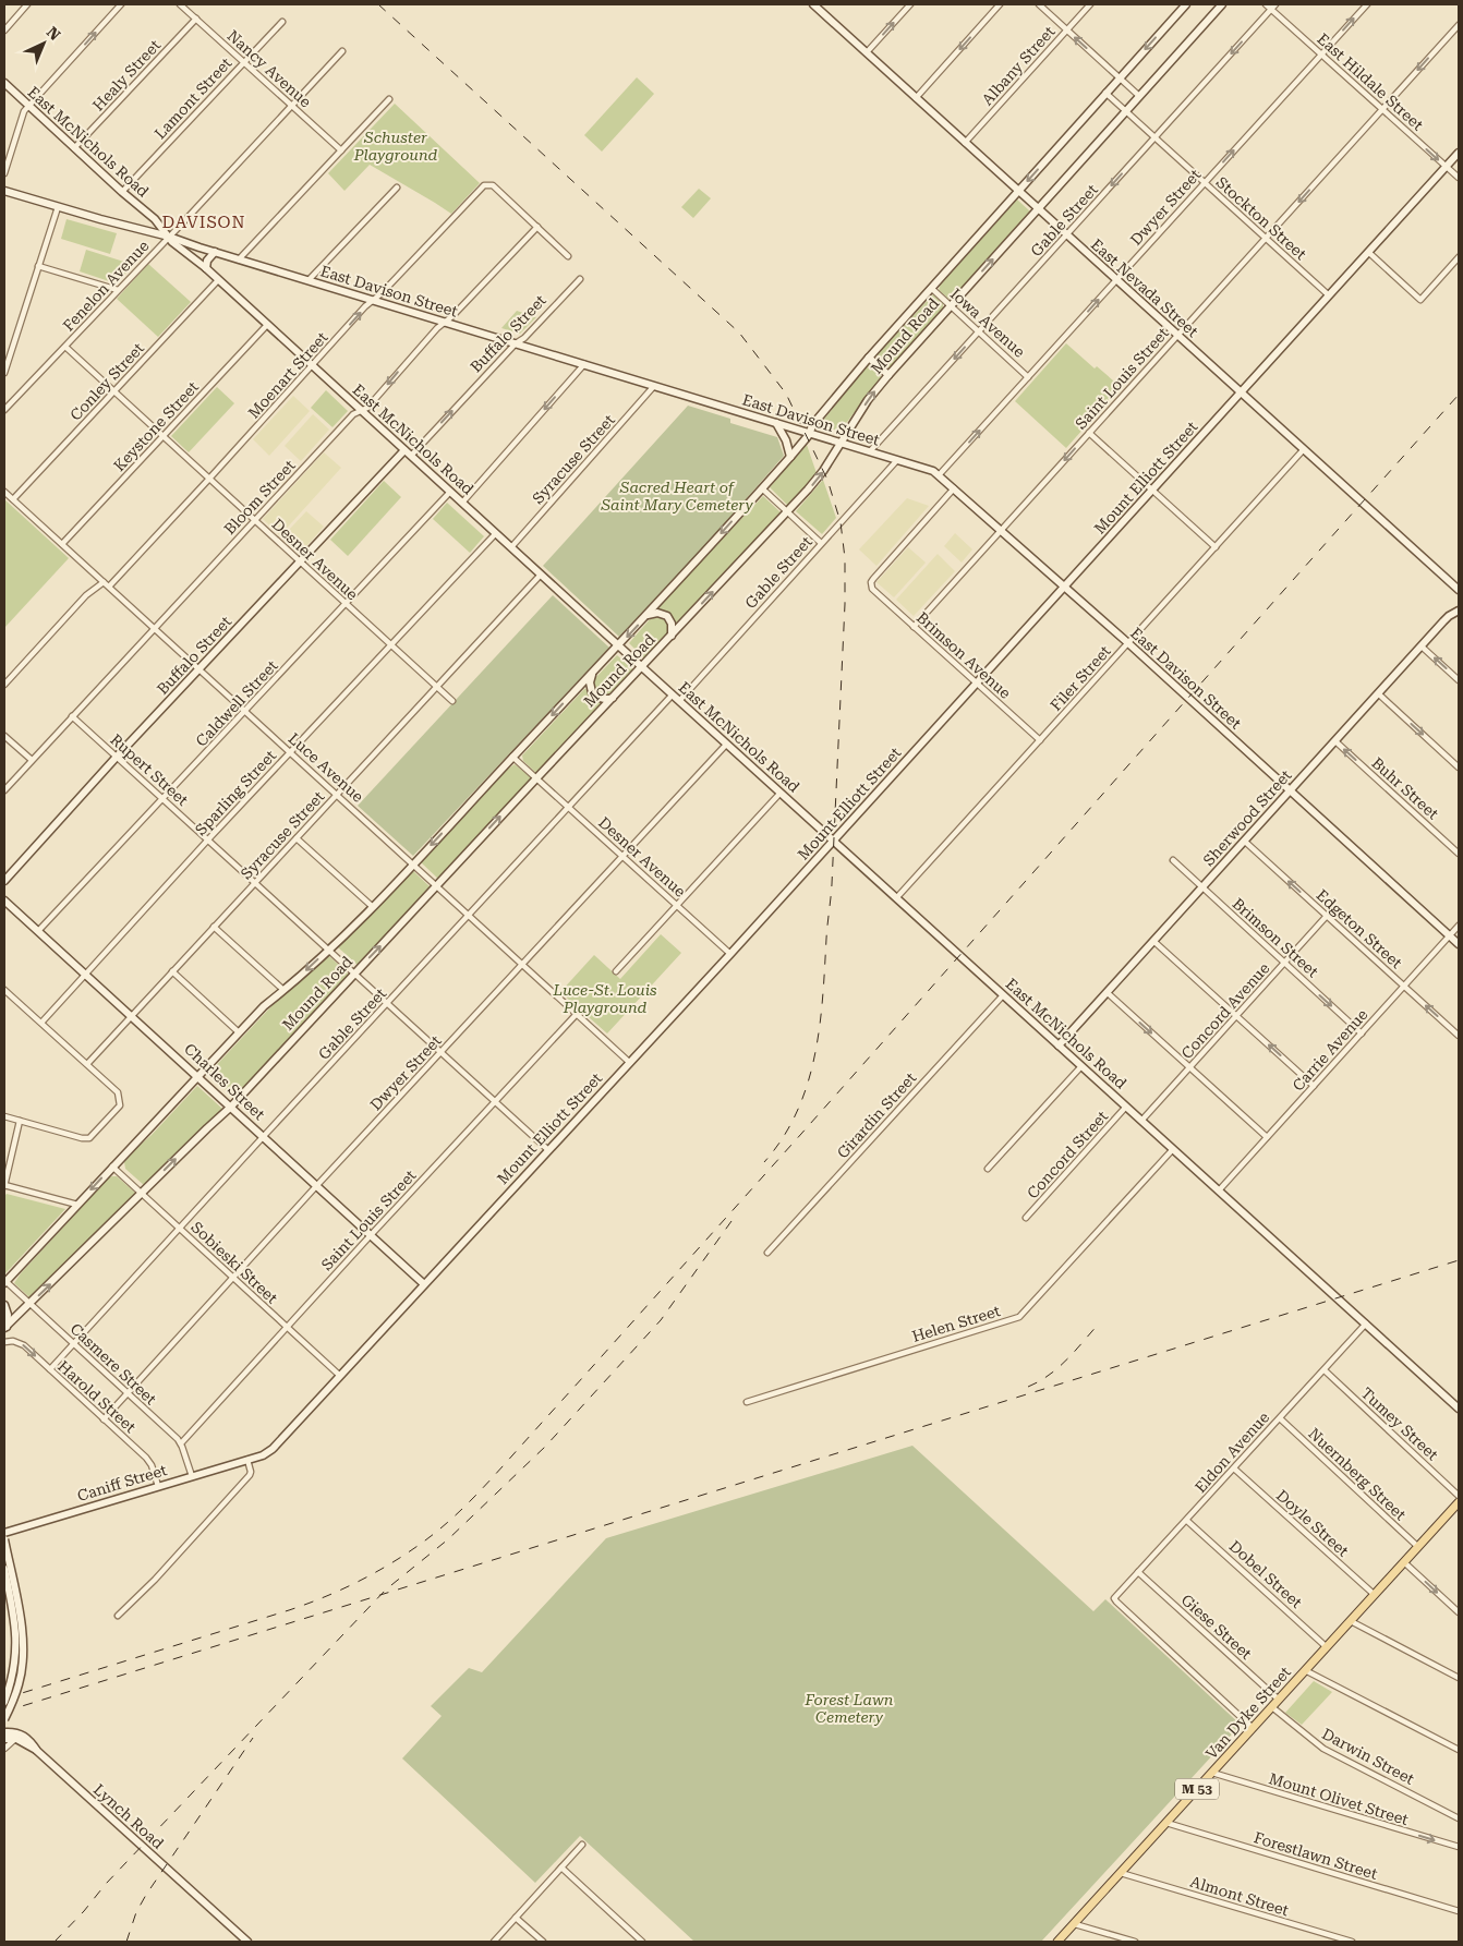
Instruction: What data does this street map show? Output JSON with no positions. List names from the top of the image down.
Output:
{
  "streets": {
    "main road": [
      "East McNichols Road",
      "East Nevada Street",
      "East Davison Street",
      "Buffalo Street",
      "Mound Road",
      "Mount Elliott Street",
      "Sherwood Street",
      "Charles Street",
      "Caniff Street",
      "Van Dyke Street",
      "M 53",
      "Lynch Road"
    ],
    "street": [
      "Albany Street",
      "Nancy Avenue",
      "Healy Street",
      "East Hildale Street",
      "Lamont Street",
      "Dwyer Street",
      "Stockton Street",
      "Gable Street",
      "Fenelon Avenue",
      "Iowa Avenue",
      "Moenart Street",
      "Saint Louis Street",
      "Conley Street",
      "Keystone Street",
      "Syracuse Street",
      "Bloom Street",
      "Desner Avenue",
      "Brimson Avenue",
      "Filer Street",
      "Caldwell Street",
      "Luce Avenue",
      "Rupert Street",
      "Buhr Street",
      "Sparling Street",
      "Edgeton Street",
      "Brimson Street",
      "Concord Avenue",
      "Carrie Avenue",
      "Girardin Street",
      "Concord Street",
      "Sobieski Street",
      "Helen Street",
      "Casmere Street",
      "Harold Street",
      "Tumey Street",
      "Eldon Avenue",
      "Nuernberg Street",
      "Doyle Street",
      "Dobel Street",
      "Giese Street",
      "Darwin Street",
      "Mount Olivet Street",
      "Forestlawn Street",
      "Almont Street"
    ]
  },
  "crossings": [
    ["Albany Street", "East Nevada Street"],
    ["Nancy Avenue", "Healy Street"],
    ["Nancy Avenue", "Lamont Street"],
    ["Nancy Avenue", "Fenelon Avenue"],
    ["Healy Street", "East McNichols Road"],
    ["East Hildale Street", "Dwyer Street"],
    ["East Hildale Street", "Gable Street"],
    ["East Hildale Street", "Saint Louis Street"],
    ["East Hildale Street", "Mount Elliott Street"],
    ["Lamont Street", "East McNichols Road"],
    ["East McNichols Road", "Dwyer Street"],
    ["East McNichols Road", "Gable Street"],
    ["East McNichols Road", "Fenelon Avenue"],
    ["East McNichols Road", "East Davison Street"],
    ["East McNichols Road", "Buffalo Street"],
    ["East McNichols Road", "Mound Road"],
    ["East McNichols Road", "Moenart Street"],
    ["East McNichols Road", "Conley Street"],
    ["East McNichols Road", "Keystone Street"],
    ["East McNichols Road", "Syracuse Street"],
    ["East McNichols Road", "Mount Elliott Street"],
    ["East McNichols Road", "Bloom Street"],
    ["East McNichols Road", "Filer Street"],
    ["East McNichols Road", "Caldwell Street"],
    ["East McNichols Road", "Sparling Street"],
    ["East McNichols Road", "Sherwood Street"],
    ["East McNichols Road", "Concord Avenue"],
    ["East McNichols Road", "Carrie Avenue"],
    ["East McNichols Road", "Girardin Street"],
    ["East McNichols Road", "Concord Street"],
    ["East McNichols Road", "Helen Street"],
    ["East McNichols Road", "Eldon Avenue"],
    ["Dwyer Street", "Stockton Street"],
    ["Dwyer Street", "East Nevada Street"],
    ["Dwyer Street", "East Davison Street"],
    ["Dwyer Street", "Iowa Avenue"],
    ["Dwyer Street", "Desner Avenue"],
    ["Dwyer Street", "Luce Avenue"],
    ["Dwyer Street", "Rupert Street"],
    ["Dwyer Street", "Charles Street"],
    ["Dwyer Street", "Sobieski Street"],
    ["Dwyer Street", "Casmere Street"],
    ["Dwyer Street", "Harold Street"],
    ["Stockton Street", "Gable Street"],
    ["Stockton Street", "Mound Road"],
    ["Stockton Street", "Saint Louis Street"],
    ["Stockton Street", "Mount Elliott Street"],
    ["Gable Street", "East Nevada Street"],
    ["Gable Street", "East Davison Street"],
    ["Gable Street", "Iowa Avenue"],
    ["Gable Street", "Desner Avenue"],
    ["Gable Street", "Luce Avenue"],
    ["Gable Street", "Rupert Street"],
    ["Gable Street", "Charles Street"],
    ["Gable Street", "Sobieski Street"],
    ["Gable Street", "Casmere Street"],
    ["Gable Street", "Harold Street"],
    ["Fenelon Avenue", "East Davison Street"],
    ["Fenelon Avenue", "Desner Avenue"],
    ["East Nevada Street", "Mound Road"],
    ["East Nevada Street", "Saint Louis Street"],
    ["East Nevada Street", "Mount Elliott Street"],
    ["East Nevada Street", "Filer Street"],
    ["East Davison Street", "Buffalo Street"],
    ["East Davison Street", "Mound Road"],
    ["East Davison Street", "Moenart Street"],
    ["East Davison Street", "Saint Louis Street"],
    ["East Davison Street", "Syracuse Street"],
    ["East Davison Street", "Mount Elliott Street"],
    ["East Davison Street", "Bloom Street"],
    ["East Davison Street", "Brimson Avenue"],
    ["East Davison Street", "Filer Street"],
    ["East Davison Street", "Sherwood Street"],
    ["East Davison Street", "Carrie Avenue"],
    ["Iowa Avenue", "Mound Road"],
    ["Buffalo Street", "Desner Avenue"],
    ["Buffalo Street", "Luce Avenue"],
    ["Buffalo Street", "Rupert Street"],
    ["Mound Road", "Desner Avenue"],
    ["Mound Road", "Luce Avenue"],
    ["Mound Road", "Rupert Street"],
    ["Mound Road", "Charles Street"],
    ["Mound Road", "Sobieski Street"],
    ["Mound Road", "Casmere Street"],
    ["Moenart Street", "Bloom Street"],
    ["Moenart Street", "Desner Avenue"],
    ["Moenart Street", "Luce Avenue"],
    ["Saint Louis Street", "Brimson Avenue"],
    ["Saint Louis Street", "Luce Avenue"],
    ["Saint Louis Street", "Rupert Street"],
    ["Saint Louis Street", "Charles Street"],
    ["Saint Louis Street", "Sobieski Street"],
    ["Saint Louis Street", "Casmere Street"],
    ["Conley Street", "Desner Avenue"],
    ["Conley Street", "Luce Avenue"],
    ["Keystone Street", "Desner Avenue"],
    ["Keystone Street", "Luce Avenue"],
    ["Syracuse Street", "Desner Avenue"],
    ["Syracuse Street", "Luce Avenue"],
    ["Syracuse Street", "Rupert Street"],
    ["Syracuse Street", "Charles Street"],
    ["Mount Elliott Street", "Desner Avenue"],
    ["Mount Elliott Street", "Brimson Avenue"],
    ["Mount Elliott Street", "Luce Avenue"],
    ["Mount Elliott Street", "Rupert Street"],
    ["Mount Elliott Street", "Charles Street"],
    ["Mount Elliott Street", "Sobieski Street"],
    ["Mount Elliott Street", "Caniff Street"],
    ["Bloom Street", "Desner Avenue"],
    ["Bloom Street", "Luce Avenue"],
    ["Bloom Street", "Rupert Street"],
    ["Desner Avenue", "Caldwell Street"],
    ["Desner Avenue", "Sparling Street"],
    ["Brimson Avenue", "Filer Street"],
    ["Caldwell Street", "Luce Avenue"],
    ["Caldwell Street", "Rupert Street"],
    ["Caldwell Street", "Charles Street"],
    ["Luce Avenue", "Sparling Street"],
    ["Rupert Street", "Sparling Street"],
    ["Buhr Street", "Sherwood Street"],
    ["Sparling Street", "Charles Street"],
    ["Sherwood Street", "Edgeton Street"],
    ["Sherwood Street", "Brimson Street"],
    ["Edgeton Street", "Concord Avenue"],
    ["Edgeton Street", "Carrie Avenue"],
    ["Brimson Street", "Concord Avenue"],
    ["Brimson Street", "Carrie Avenue"],
    ["Casmere Street", "Caniff Street"],
    ["Harold Street", "Caniff Street"],
    ["Tumey Street", "Eldon Avenue"],
    ["Eldon Avenue", "Nuernberg Street"],
    ["Eldon Avenue", "Doyle Street"],
    ["Eldon Avenue", "Dobel Street"],
    ["Eldon Avenue", "Giese Street"],
    ["Eldon Avenue", "Van Dyke Street"],
    ["Nuernberg Street", "Van Dyke Street"],
    ["Doyle Street", "Van Dyke Street"],
    ["Dobel Street", "Van Dyke Street"],
    ["Giese Street", "Van Dyke Street"],
    ["Van Dyke Street", "Darwin Street"],
    ["Van Dyke Street", "Mount Olivet Street"],
    ["Van Dyke Street", "Forestlawn Street"],
    ["Van Dyke Street", "Almont Street"]
  ],
  "one_way": [
    "Buhr Street",
    "Edgeton Street",
    "Brimson Street",
    "Mount Olivet Street"
  ],
  "districts": ["DAVISON"],
  "parks": [
    "Schuster Playground",
    "Sacred Heart of Saint Mary Cemetery",
    "Luce-St. Louis Playground",
    "Forest Lawn Cemetery"
  ],
  "north": "top right"
}
